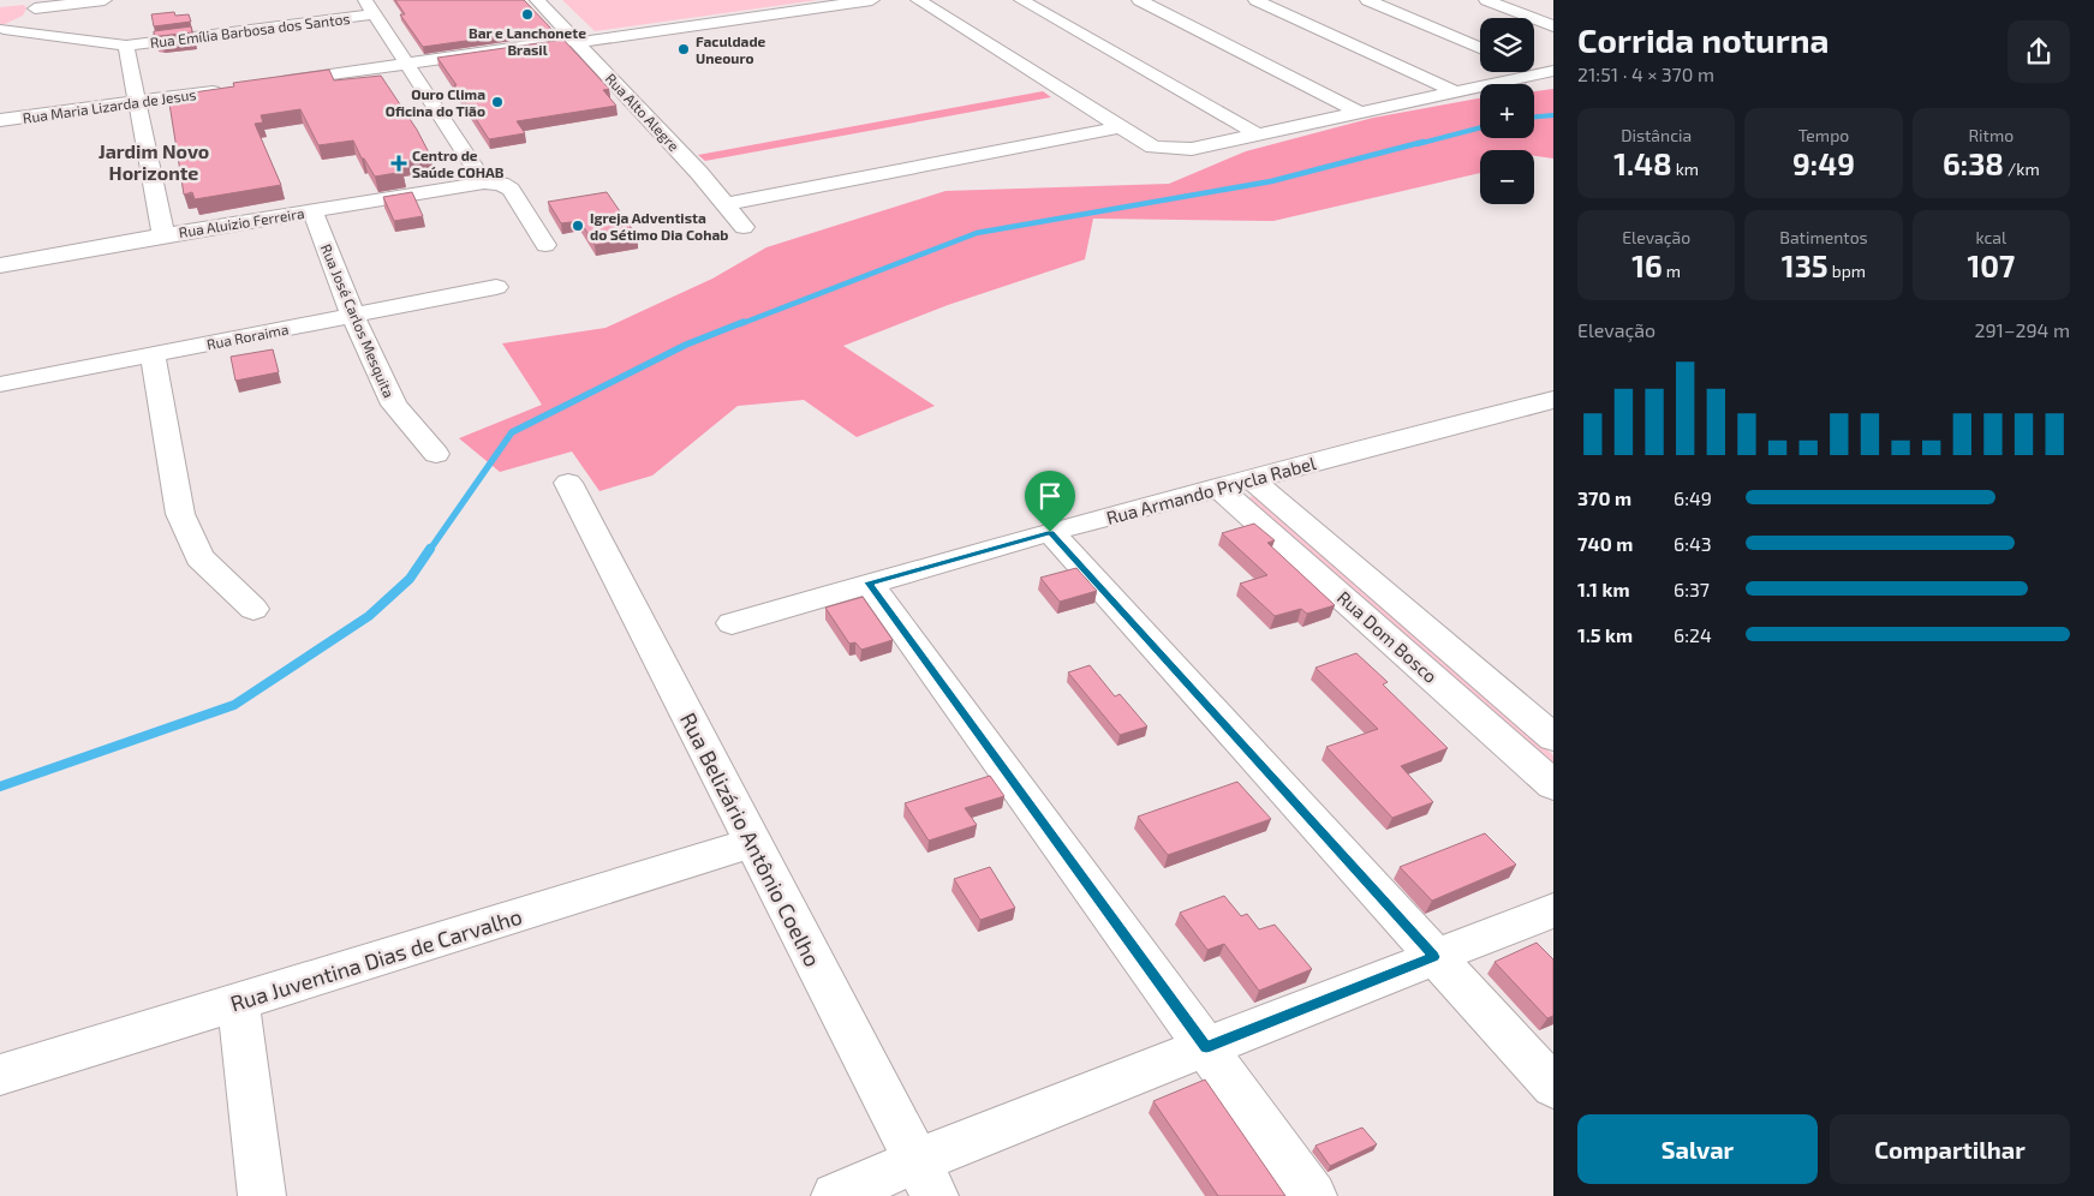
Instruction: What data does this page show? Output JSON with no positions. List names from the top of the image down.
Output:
{
  "streets": {
    "street": [
      "Rua Emília Barbosa dos Santos",
      "Rua Maria Lizarda de Jesus",
      "Rua Alto Alegre",
      "Rua Aluizio Ferreira",
      "Rua José Carlos Mesquita",
      "Rua Roraima",
      "Rua Armando Prycla Rabel",
      "Rua Dom Bosco",
      "Rua Belizário Antônio Coelho",
      "Rua Juventina Dias de Carvalho"
    ]
  },
  "crossings": [
    ["Rua Aluizio Ferreira", "Rua José Carlos Mesquita"],
    ["Rua José Carlos Mesquita", "Rua Roraima"],
    ["Rua Armando Prycla Rabel", "Rua Dom Bosco"],
    ["Rua Belizário Antônio Coelho", "Rua Juventina Dias de Carvalho"]
  ],
  "districts": ["Jardim Novo Horizonte"],
  "places": {
    "other": [
      "Bar e Lanchonete Brasil",
      "Faculdade Uneouro",
      "Ouro Clima Oficina do Tião",
      "Igreja Adventista do Sétimo Dia Cohab"
    ],
    "health": ["Centro de Saúde COHAB"]
  },
  "page": {
    "heading": ["Corrida noturna", "21:51 · 4 × 370 m"],
    "map_buttons": ["+", "−"],
    "stats": [
      ["Distância", "1.48 km"],
      ["Tempo", "9:49"],
      ["Ritmo", "6:38 /km"],
      ["Elevação", "16 m"],
      ["Batimentos", "135 bpm"],
      ["kcal", "107"]
    ],
    "chart": ["Elevação", "291–294 m"],
    "list": [
      {
        "name": "370 m",
        "note": "6:49"
      },
      {
        "name": "740 m",
        "note": "6:43"
      },
      {
        "name": "1.1 km",
        "note": "6:37"
      },
      {
        "name": "1.5 km",
        "note": "6:24"
      }
    ],
    "buttons": ["Salvar", "Compartilhar"]
  }
}
